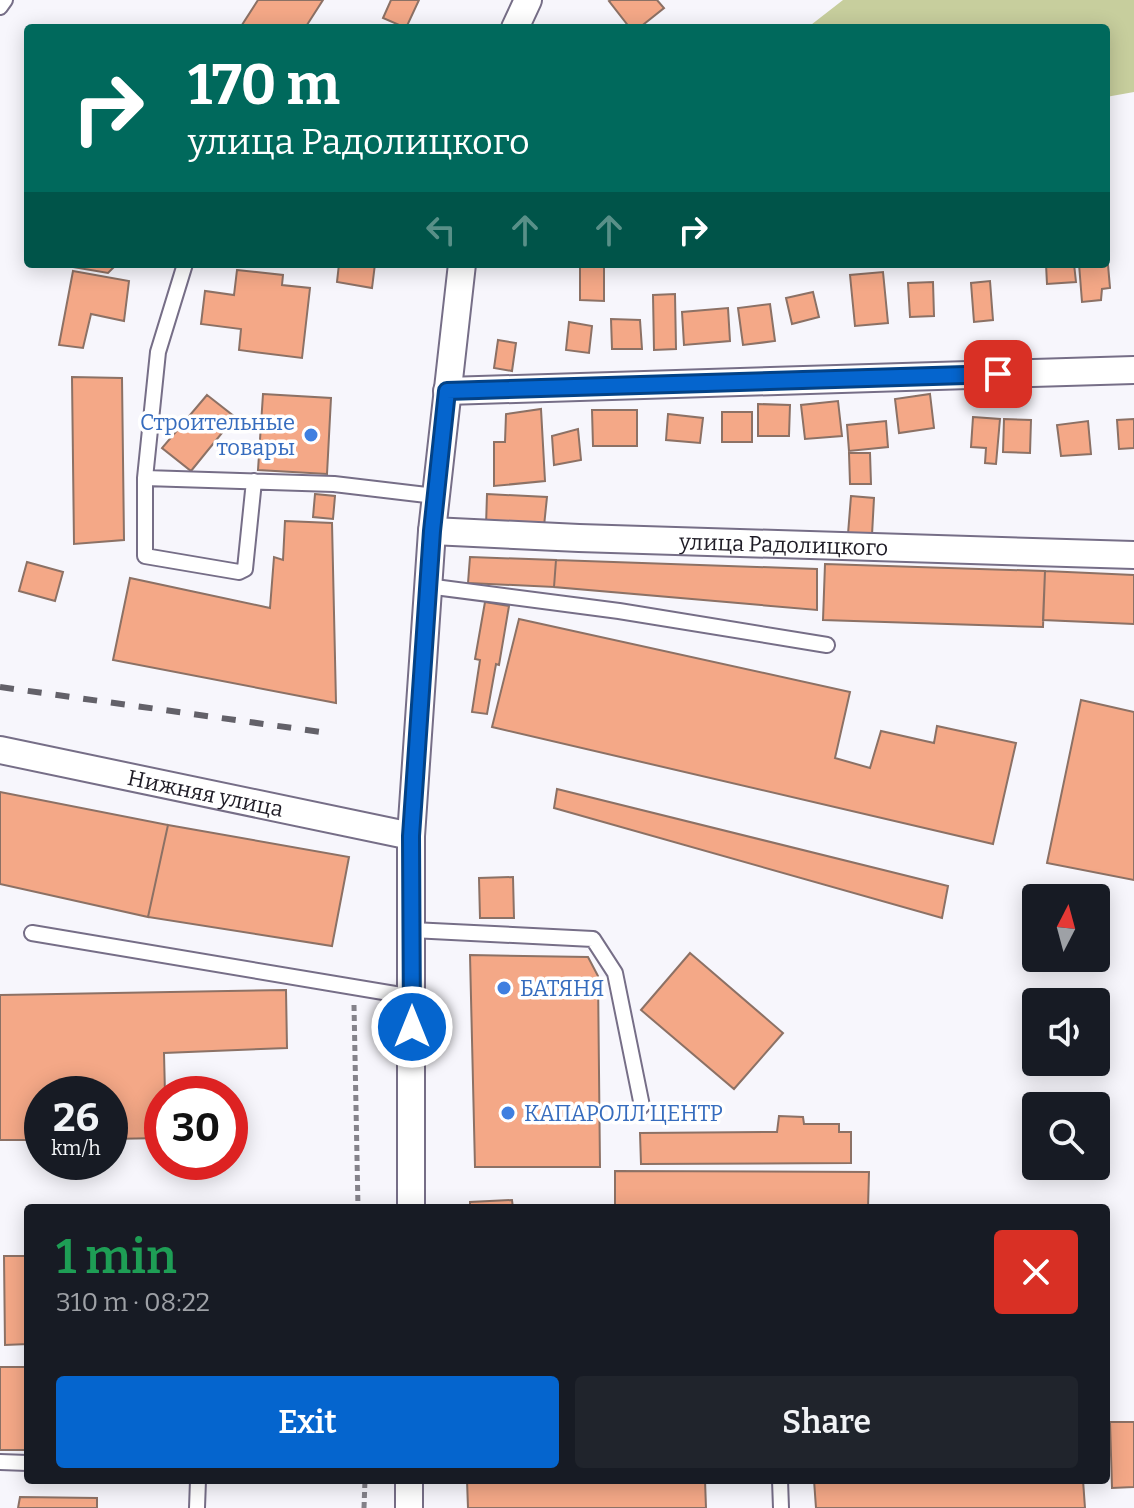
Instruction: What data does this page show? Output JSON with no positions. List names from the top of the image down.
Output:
{
  "streets": {
    "street": ["улица Радолицкого", "Нижняя улица"]
  },
  "places": ["Строительные товары", "БАТЯНЯ", "КАПАРОЛЛ ЦЕНТР"],
  "north": "top",
  "page": {
    "turn": ["170 m", "улица Радолицкого"],
    "speed": "26 km/h",
    "limit": "30",
    "heading": ["1 min", "310 m · 08:22"],
    "buttons": ["Exit", "Share"]
  }
}
